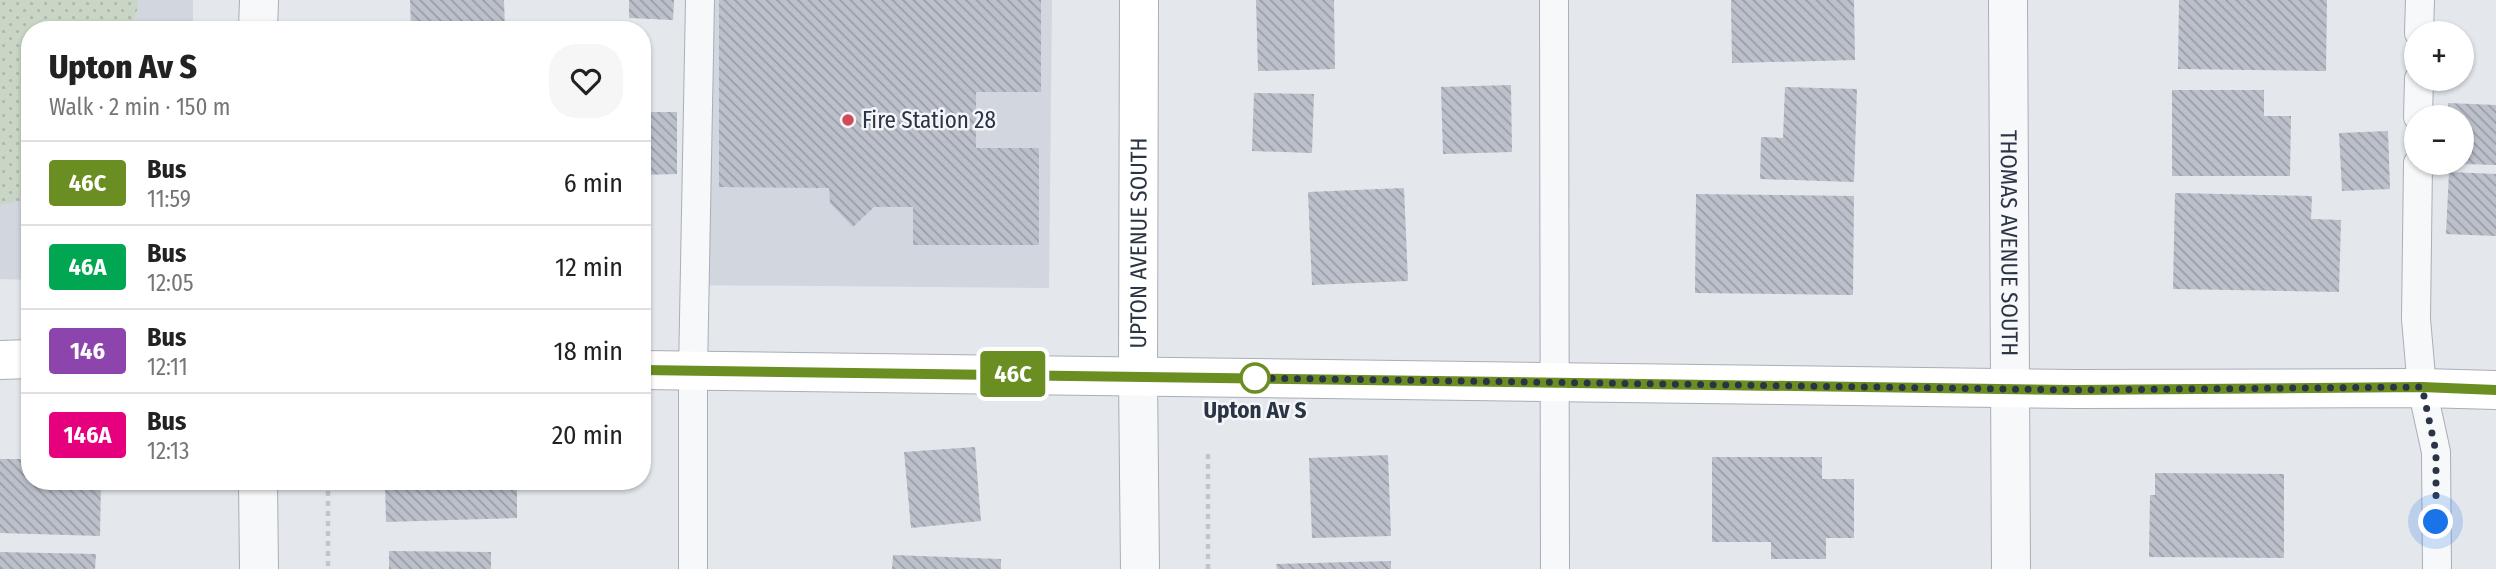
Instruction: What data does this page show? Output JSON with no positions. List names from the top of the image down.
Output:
{
  "streets": {
    "main road": ["UPTON AVENUE SOUTH"],
    "street": ["THOMAS AVENUE SOUTH"]
  },
  "places": ["Fire Station 28", "Upton Av S"],
  "lines": ["bus line 46C"],
  "page": {
    "on_map": "46C",
    "map_buttons": ["+", "−"],
    "heading": ["Upton Av S", "Walk · 2 min · 150 m"],
    "list": [
      {
        "mark": "46C",
        "name": "Bus",
        "note": "11:59",
        "value": "6 min"
      },
      {
        "mark": "46A",
        "name": "Bus",
        "note": "12:05",
        "value": "12 min"
      },
      {
        "mark": "146",
        "name": "Bus",
        "note": "12:11",
        "value": "18 min"
      },
      {
        "mark": "146A",
        "name": "Bus",
        "note": "12:13",
        "value": "20 min"
      }
    ]
  }
}
